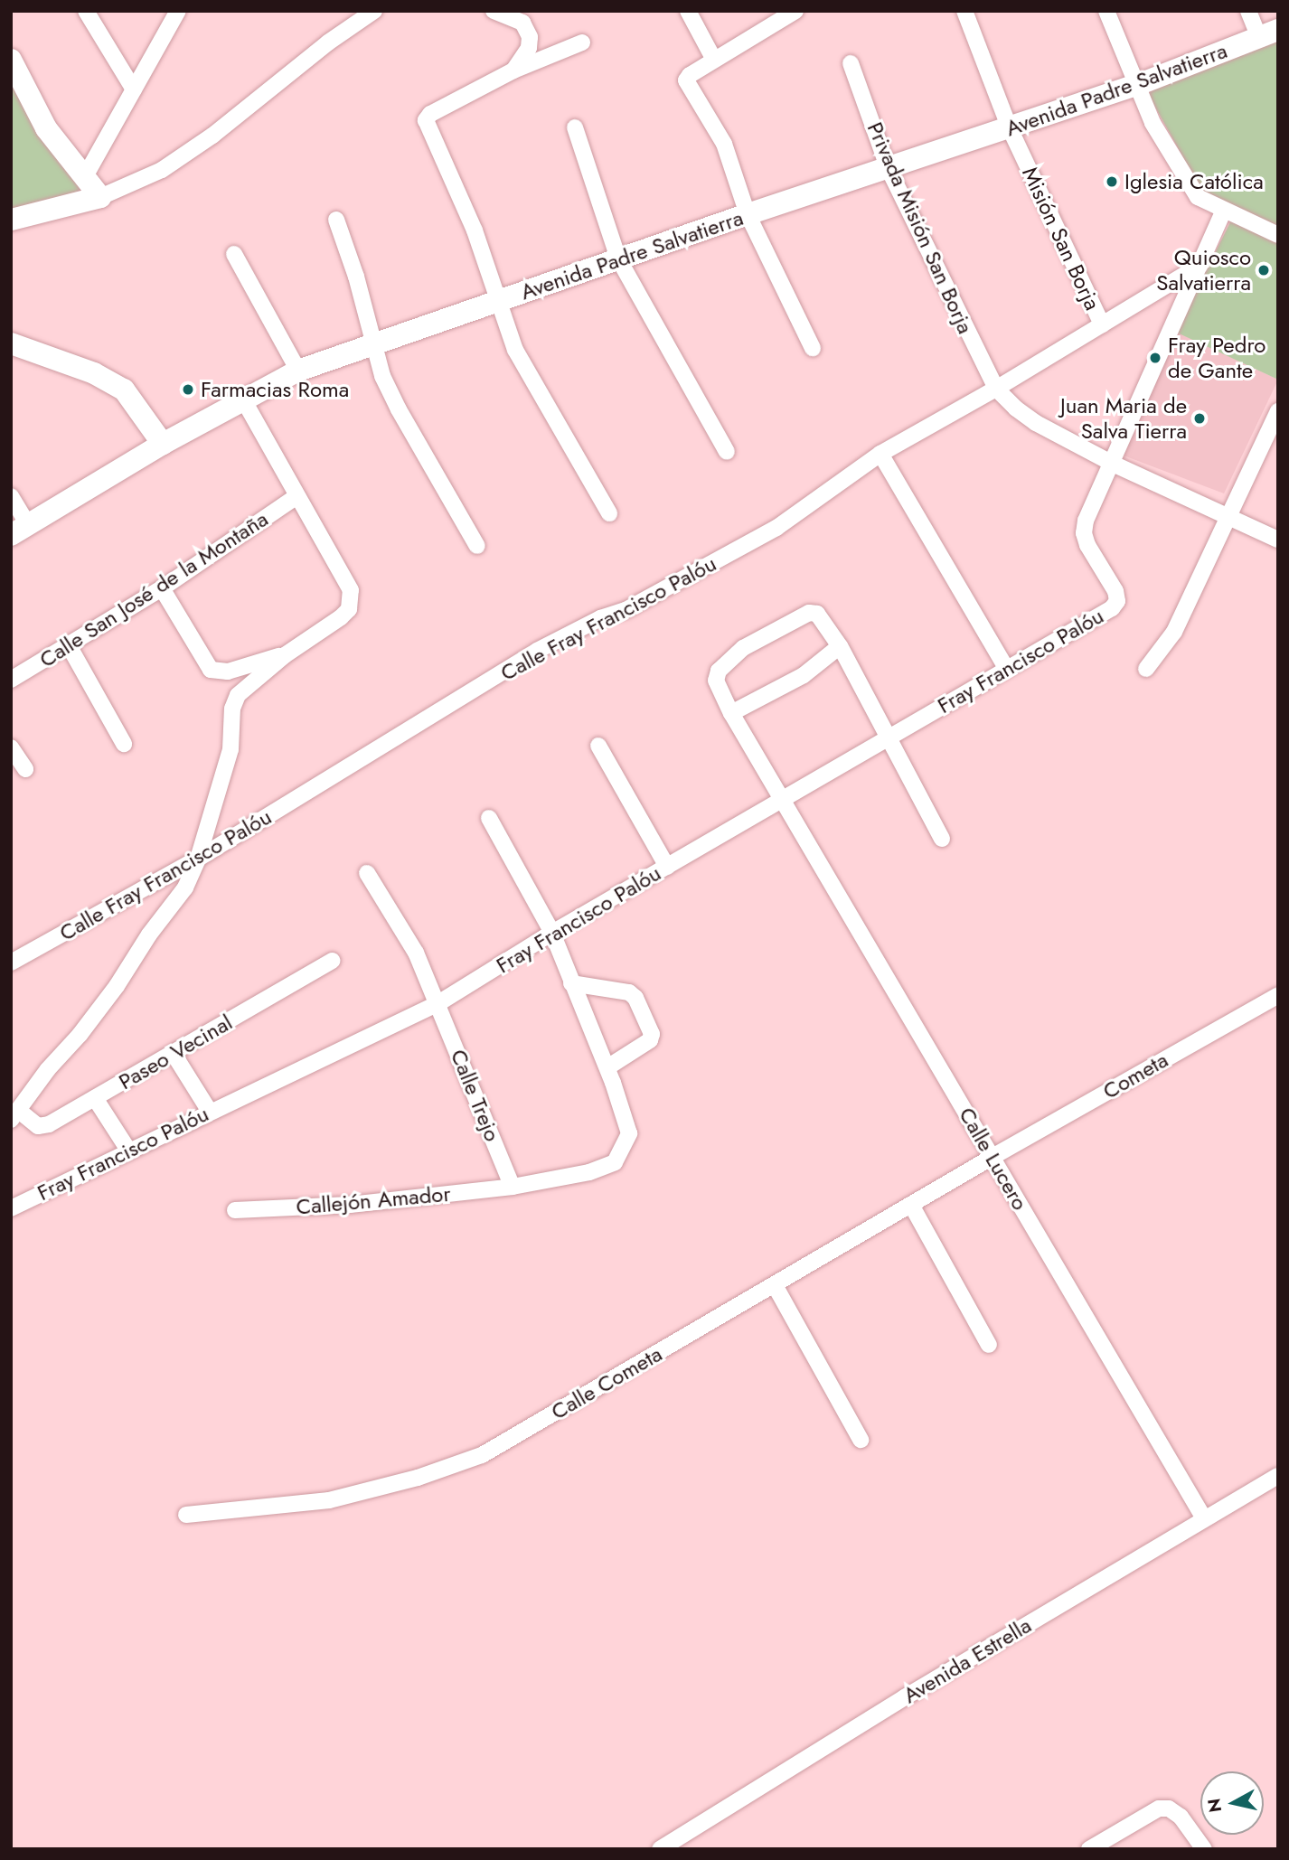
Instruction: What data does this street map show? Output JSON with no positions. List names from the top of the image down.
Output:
{
  "streets": {
    "main road": ["Avenida Padre Salvatierra"],
    "street": [
      "Privada Misión San Borja",
      "Misión San Borja",
      "Calle San José de la Montaña",
      "Calle Fray Francisco Palóu",
      "Fray Francisco Palóu",
      "Paseo Vecinal",
      "Cometa",
      "Calle Trejo",
      "Calle Lucero",
      "Callejón Amador",
      "Calle Cometa",
      "Avenida Estrella"
    ]
  },
  "crossings": [
    ["Avenida Padre Salvatierra", "Privada Misión San Borja"],
    ["Avenida Padre Salvatierra", "Misión San Borja"],
    ["Privada Misión San Borja", "Calle Fray Francisco Palóu"],
    ["Privada Misión San Borja", "Fray Francisco Palóu"],
    ["Misión San Borja", "Calle Fray Francisco Palóu"],
    ["Calle Fray Francisco Palóu", "Paseo Vecinal"],
    ["Fray Francisco Palóu", "Calle Trejo"],
    ["Fray Francisco Palóu", "Calle Lucero"],
    ["Fray Francisco Palóu", "Callejón Amador"],
    ["Cometa", "Calle Lucero"],
    ["Cometa", "Calle Cometa"],
    ["Calle Trejo", "Callejón Amador"],
    ["Calle Lucero", "Calle Cometa"],
    ["Calle Lucero", "Avenida Estrella"]
  ],
  "places": [
    "Iglesia Católica",
    "Quiosco Salvatierra",
    "Fray Pedro de Gante",
    "Farmacias Roma",
    "Juan Maria de Salva Tierra"
  ],
  "north": "left"
}
